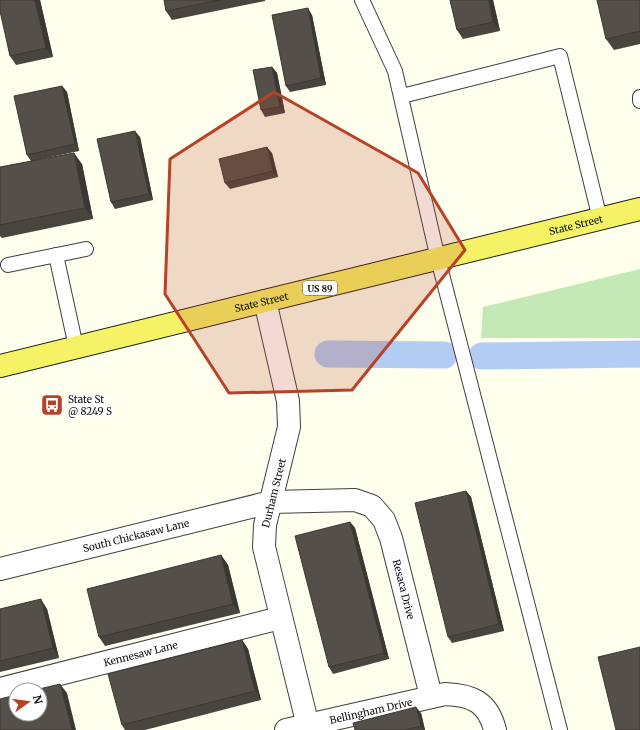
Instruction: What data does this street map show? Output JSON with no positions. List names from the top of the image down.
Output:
{
  "streets": {
    "main road": ["State Street", "US 89"],
    "street": [
      "Durham Street",
      "South Chickasaw Lane",
      "Resaca Drive",
      "Kennesaw Lane",
      "Bellingham Drive"
    ]
  },
  "crossings": [
    ["State Street", "Durham Street"],
    ["Durham Street", "South Chickasaw Lane"],
    ["Durham Street", "Resaca Drive"],
    ["Durham Street", "Kennesaw Lane"],
    ["Durham Street", "Bellingham Drive"],
    ["South Chickasaw Lane", "Resaca Drive"],
    ["Resaca Drive", "Bellingham Drive"]
  ],
  "places": {
    "bus stop": ["State St @ 8249 S"]
  },
  "north": "right"
}
